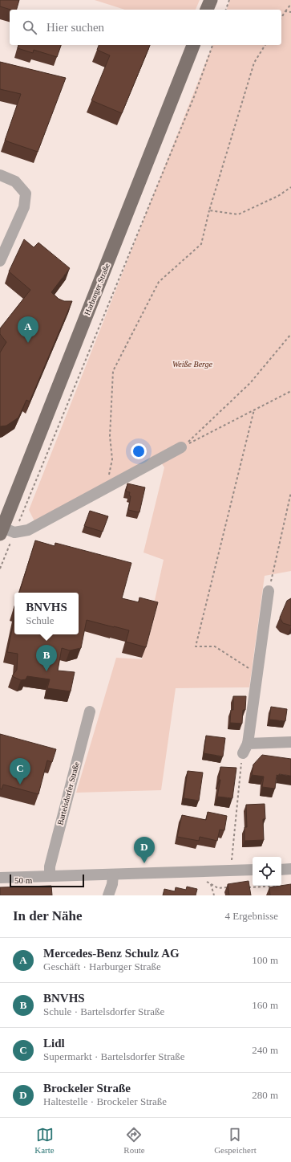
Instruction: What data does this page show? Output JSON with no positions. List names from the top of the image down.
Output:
{
  "streets": {
    "main road": ["Harburger Straße"],
    "street": ["Bartelsdorfer Straße"]
  },
  "parks": ["Weiße Berge"],
  "scale_bar": "50 m",
  "page": {
    "search": "Hier suchen",
    "pins": [
      "A",
      "B",
      "C",
      "D"
    ],
    "popup": ["BNVHS", "Schule"],
    "scale": "50 m",
    "heading": ["In der Nähe", "4 Ergebnisse"],
    "list": [
      {
        "mark": "A",
        "name": "Mercedes-Benz Schulz AG",
        "note": "Geschäft · Harburger Straße",
        "value": "100 m"
      },
      {
        "mark": "B",
        "name": "BNVHS",
        "note": "Schule · Bartelsdorfer Straße",
        "value": "160 m"
      },
      {
        "mark": "C",
        "name": "Lidl",
        "note": "Supermarkt · Bartelsdorfer Straße",
        "value": "240 m"
      },
      {
        "mark": "D",
        "name": "Brockeler Straße",
        "note": "Haltestelle · Brockeler Straße",
        "value": "280 m"
      }
    ],
    "nav": ["Karte", "Route", "Gespeichert"]
  }
}
